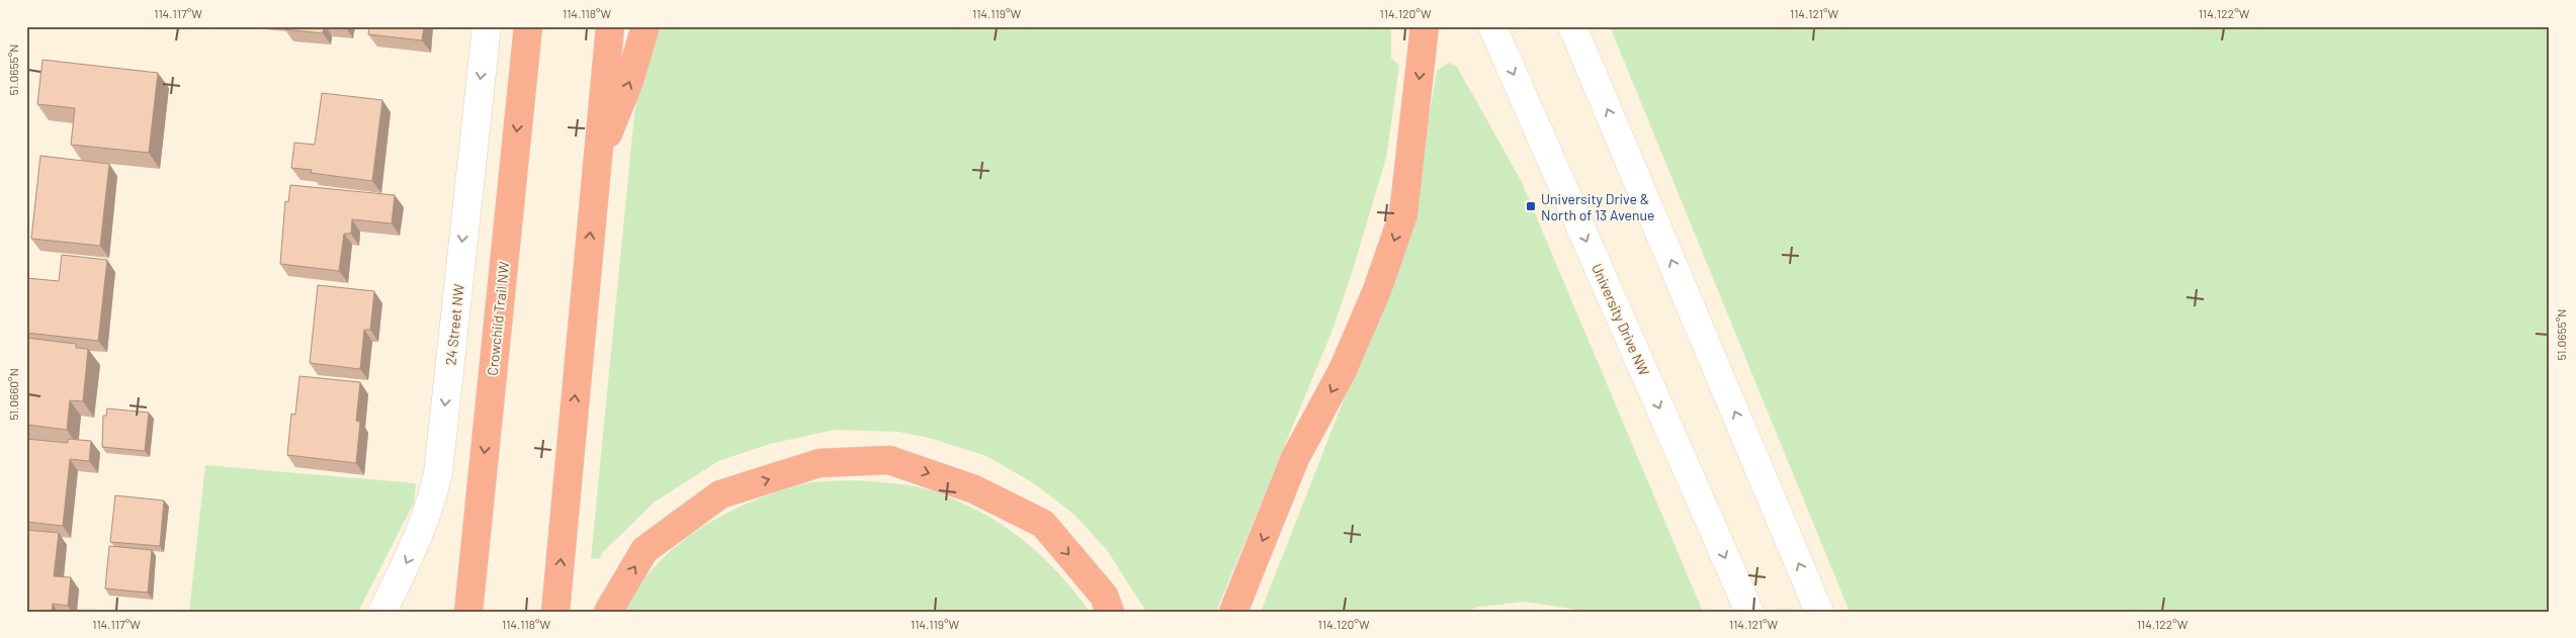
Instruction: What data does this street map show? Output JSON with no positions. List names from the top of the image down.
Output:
{
  "streets": {
    "highway": ["Crowchild Trail NW"],
    "street": ["University Drive NW", "24 Street NW"]
  },
  "one_way": ["24 Street NW"],
  "places": {
    "transit": ["University Drive & North of 13 Avenue"]
  },
  "coordinates": [
    "114.117°W",
    "114.118°W",
    "114.119°W",
    "114.120°W",
    "114.121°W",
    "114.122°W",
    "51.0655°N",
    "51.0660°N"
  ]
}
